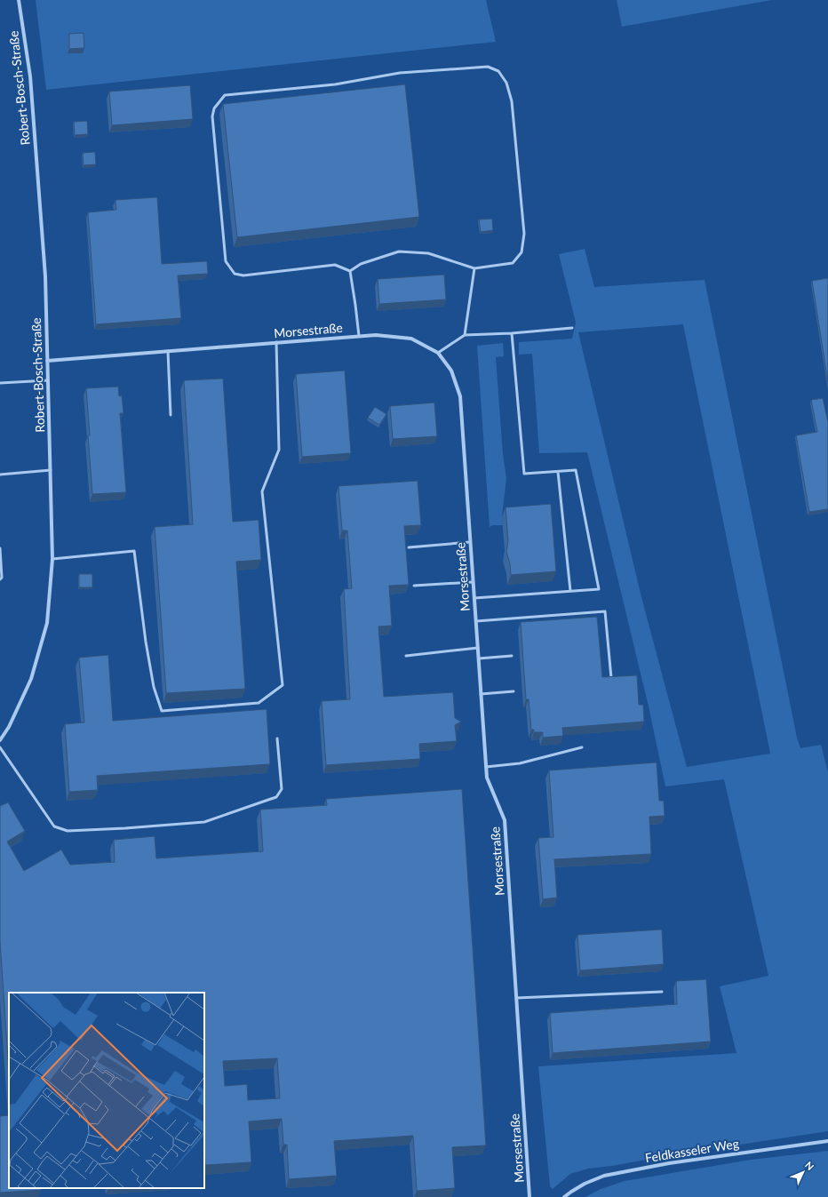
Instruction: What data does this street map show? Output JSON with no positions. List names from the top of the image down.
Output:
{
  "streets": {
    "street": ["Robert-Bosch-Straße", "Morsestraße", "Feldkasseler Weg"]
  },
  "crossings": [
    ["Robert-Bosch-Straße", "Morsestraße"]
  ],
  "north": "top right"
}
